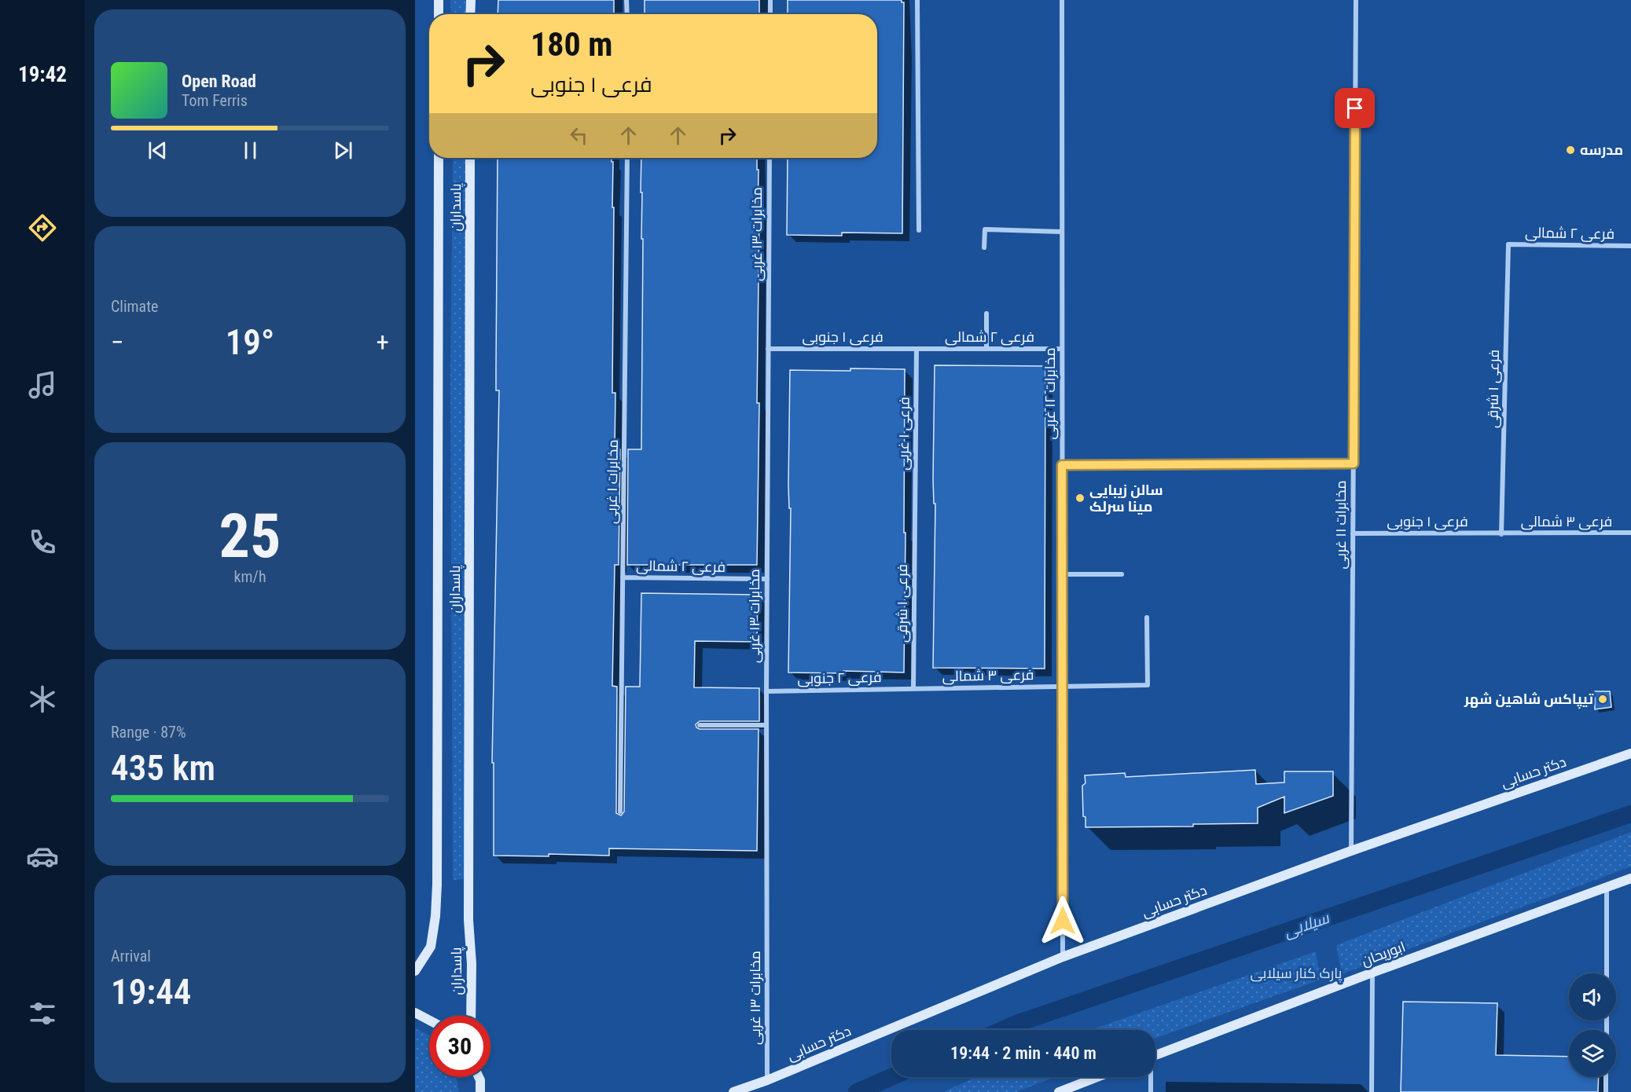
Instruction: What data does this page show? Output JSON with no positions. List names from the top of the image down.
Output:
{
  "streets": {
    "main road": ["پاسداران", "دکتر حسابی", "ابوریحان"],
    "street": [
      "فرعی ۲ شمالی",
      "مخابرات ۱۳ غربی",
      "فرعی ۱ جنوبی",
      "فرعی ۱ شرقی",
      "مخابرات ۱۲ غربی",
      "فرعی ۱ غربی",
      "مخابرات ۱ غربی",
      "فرعی ۳ شمالی",
      "مخابرات ۱۱ غربی",
      "فرعی ۲ جنوبی"
    ]
  },
  "crossings": [
    ["فرعی ۲ شمالی", "مخابرات ۱۳ غربی"],
    ["فرعی ۲ شمالی", "فرعی ۱ جنوبی"],
    ["فرعی ۲ شمالی", "فرعی ۱ شرقی"],
    ["فرعی ۲ شمالی", "مخابرات ۱۲ غربی"],
    ["فرعی ۲ شمالی", "فرعی ۱ غربی"],
    ["فرعی ۲ شمالی", "مخابرات ۱ غربی"],
    ["مخابرات ۱۳ غربی", "فرعی ۱ جنوبی"],
    ["مخابرات ۱۳ غربی", "فرعی ۲ جنوبی"],
    ["مخابرات ۱۳ غربی", "دکتر حسابی"],
    ["فرعی ۱ جنوبی", "فرعی ۱ شرقی"],
    ["فرعی ۱ جنوبی", "فرعی ۱ غربی"],
    ["فرعی ۱ جنوبی", "فرعی ۳ شمالی"],
    ["فرعی ۱ جنوبی", "مخابرات ۱۱ غربی"],
    ["فرعی ۱ شرقی", "فرعی ۱ غربی"],
    ["فرعی ۱ شرقی", "فرعی ۳ شمالی"],
    ["فرعی ۱ شرقی", "فرعی ۲ جنوبی"],
    ["مخابرات ۱۲ غربی", "فرعی ۳ شمالی"],
    ["مخابرات ۱۲ غربی", "دکتر حسابی"],
    ["فرعی ۳ شمالی", "فرعی ۲ جنوبی"],
    ["مخابرات ۱۱ غربی", "دکتر حسابی"]
  ],
  "water": ["سیلابی"],
  "parks": ["پارک کنار سیلابی"],
  "places": ["مدرسه", "سالن زیبایی مینا سرلک", "تیپاکس شاهین شهر"],
  "page": {
    "tabs": "19:42",
    "turn": ["180 m", "فرعی ۱ جنوبی"],
    "song": ["Open Road", "Tom Ferris"],
    "tile": [
      "Climate",
      ["25", "km/h"],
      ["Range · 87%", "435 km"],
      ["Arrival", "19:44"]
    ],
    "heat": ["−", "19°", "+"],
    "limit": "30",
    "trip": "19:44 · 2 min · 440 m"
  }
}
